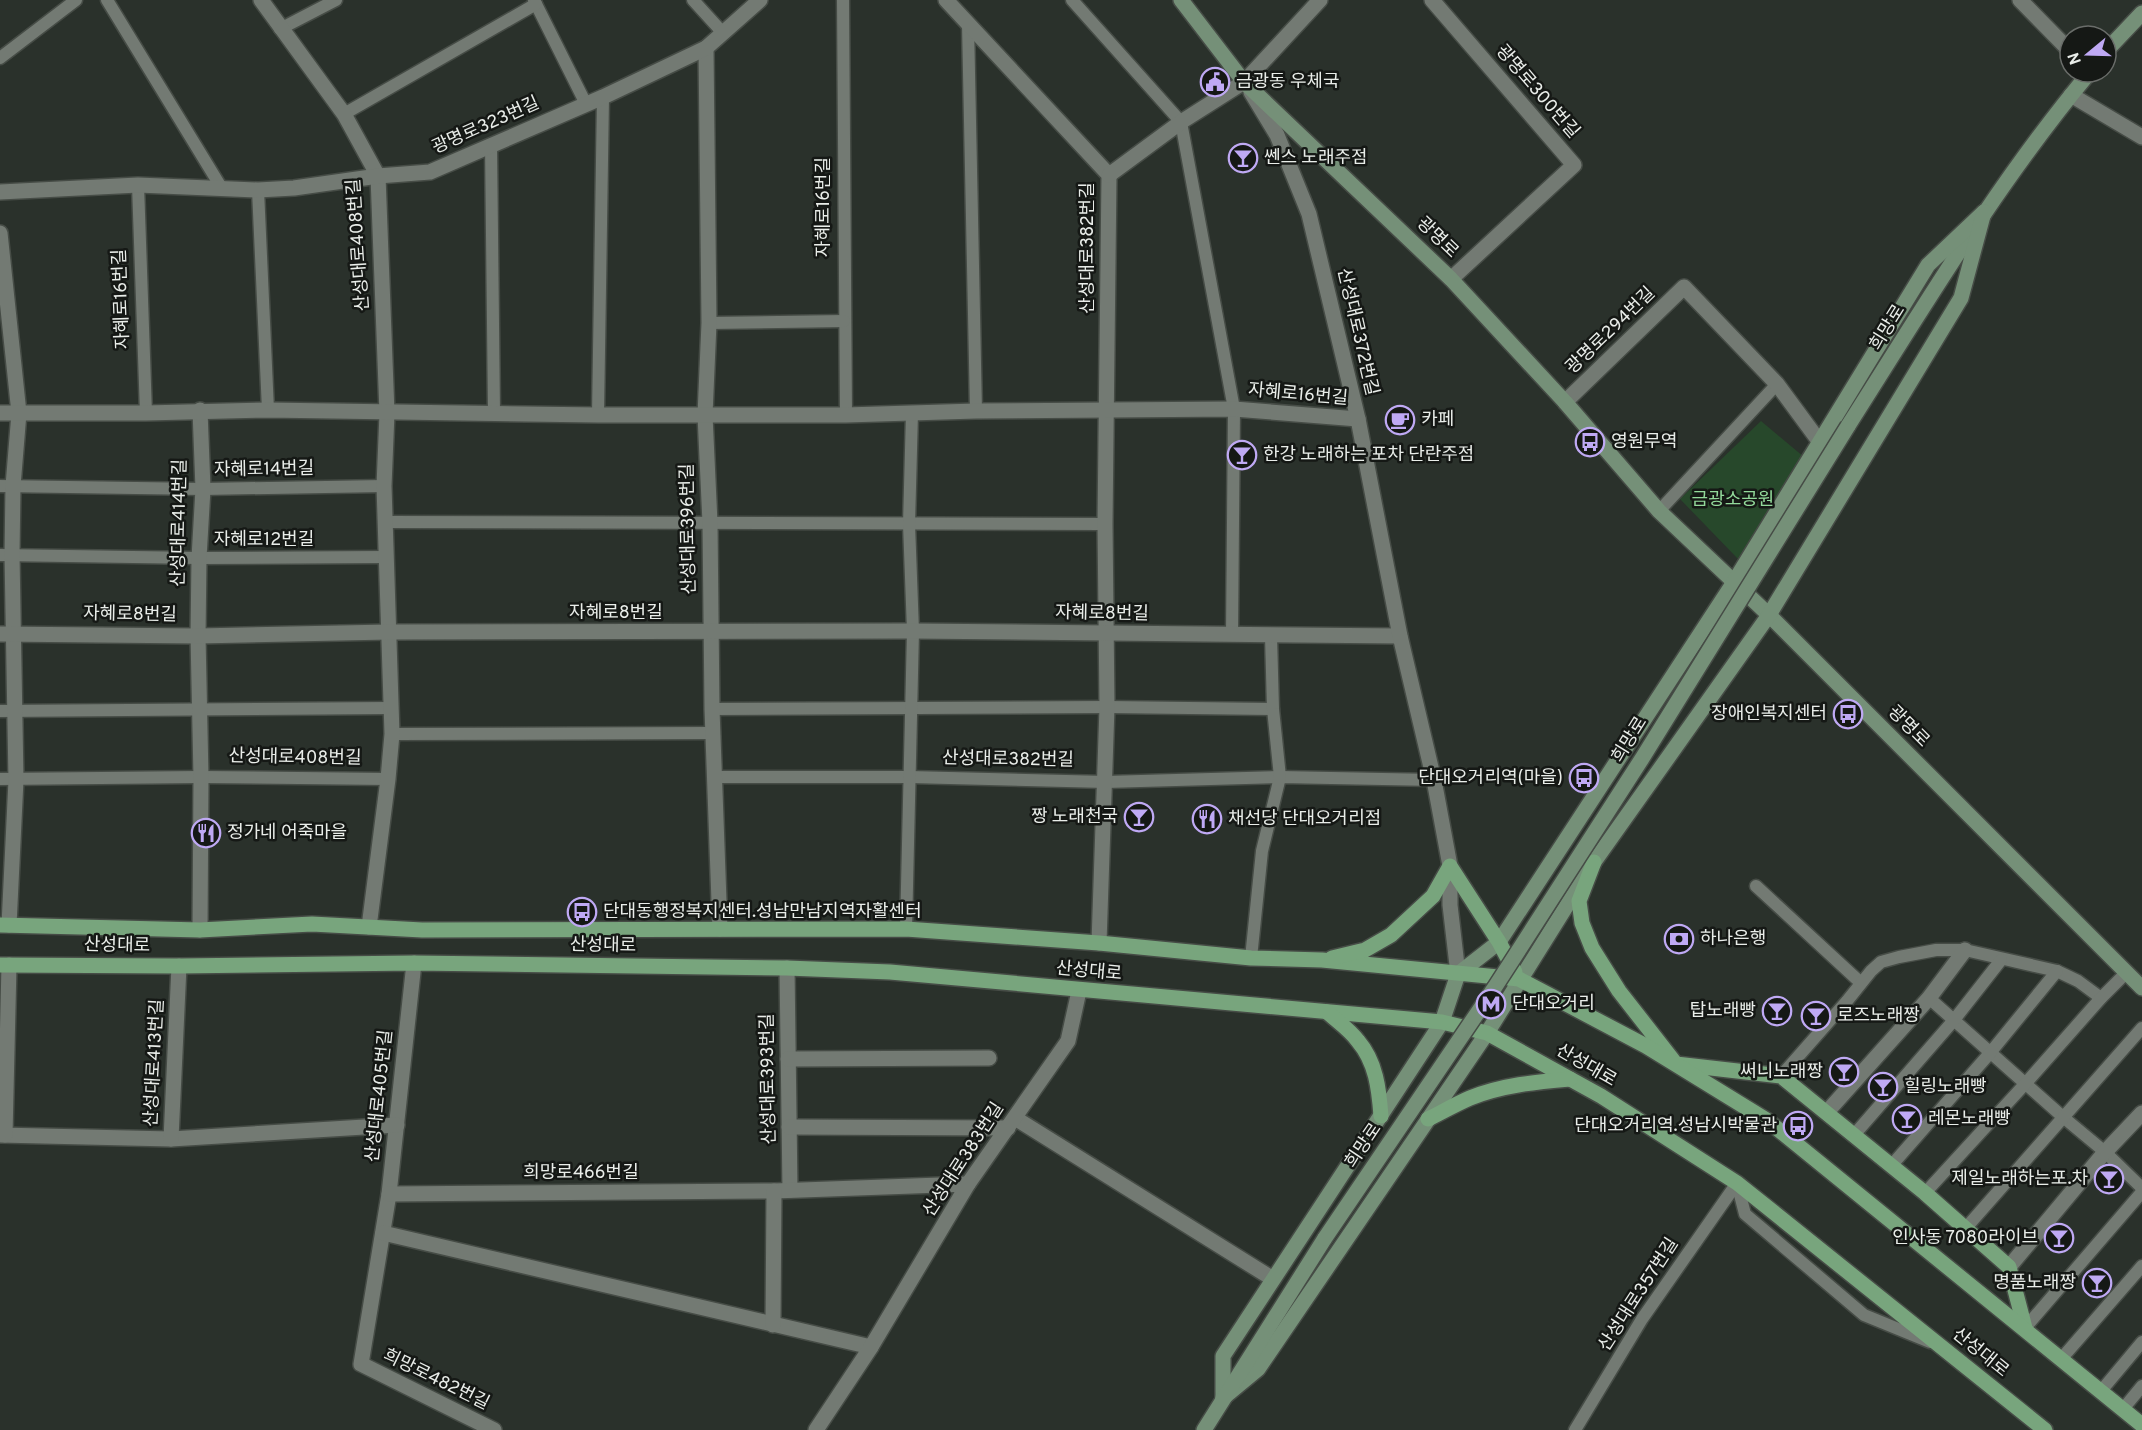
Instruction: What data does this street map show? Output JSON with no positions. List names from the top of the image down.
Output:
{
  "streets": {
    "main road": ["광명로", "희망로", "산성대로"],
    "street": [
      "광명로300번길",
      "광명로323번길",
      "자혜로16번길",
      "산성대로408번길",
      "산성대로382번길",
      "광명로294번길",
      "산성대로372번길",
      "산성대로414번길",
      "산성대로396번길",
      "자혜로8번길",
      "산성대로413번길",
      "산성대로393번길",
      "산성대로405번길",
      "산성대로383번길",
      "희망로466번길",
      "희망로482번길"
    ],
    "lane": ["자혜로14번길", "자혜로12번길", "산성대로357번길"]
  },
  "crossings": [
    ["광명로300번길", "광명로"],
    ["광명로323번길", "자혜로16번길"],
    ["광명로323번길", "산성대로408번길"],
    ["광명로323번길", "산성대로396번길"],
    ["자혜로16번길", "산성대로408번길"],
    ["자혜로16번길", "산성대로382번길"],
    ["자혜로16번길", "산성대로372번길"],
    ["자혜로16번길", "산성대로414번길"],
    ["자혜로16번길", "산성대로396번길"],
    ["광명로", "광명로294번길"],
    ["광명로", "산성대로372번길"],
    ["산성대로408번길", "자혜로14번길"],
    ["산성대로408번길", "산성대로414번길"],
    ["산성대로408번길", "자혜로12번길"],
    ["산성대로408번길", "자혜로8번길"],
    ["산성대로408번길", "산성대로"],
    ["산성대로382번길", "산성대로396번길"],
    ["산성대로382번길", "자혜로8번길"],
    ["산성대로382번길", "산성대로"],
    ["산성대로372번길", "자혜로8번길"],
    ["산성대로372번길", "산성대로"],
    ["자혜로14번길", "산성대로414번길"],
    ["산성대로414번길", "자혜로12번길"],
    ["산성대로414번길", "자혜로8번길"],
    ["산성대로414번길", "산성대로"],
    ["산성대로396번길", "자혜로8번길"],
    ["산성대로396번길", "산성대로"],
    ["산성대로", "산성대로413번길"],
    ["산성대로", "산성대로393번길"],
    ["산성대로", "산성대로405번길"],
    ["산성대로", "산성대로383번길"],
    ["산성대로", "산성대로357번길"],
    ["산성대로393번길", "희망로466번길"],
    ["산성대로405번길", "희망로466번길"],
    ["산성대로405번길", "희망로482번길"],
    ["산성대로383번길", "희망로466번길"]
  ],
  "parks": ["금광소공원"],
  "places": {
    "public building": ["금광동 우체국"],
    "bar": [
      "쎈스 노래주점",
      "한강 노래하는 포차 단란주점",
      "짱 노래천국",
      "탑노래빵",
      "로즈노래짱",
      "써니노래짱",
      "힐링노래빵",
      "레몬노래빵",
      "제일노래하는포.차",
      "인사동 7080라이브",
      "명품노래짱"
    ],
    "cafe": ["카페"],
    "bus stop": [
      "영원무역",
      "장애인복지센터",
      "단대오거리역(마을)",
      "단대동행정복지센터.성남만남지역자활센터",
      "단대오거리역.성남시박물관"
    ],
    "restaurant": ["채선당 단대오거리점", "정가네 어죽마을"],
    "bank": ["하나은행"],
    "metro station": ["단대오거리"]
  },
  "north": "left"
}
